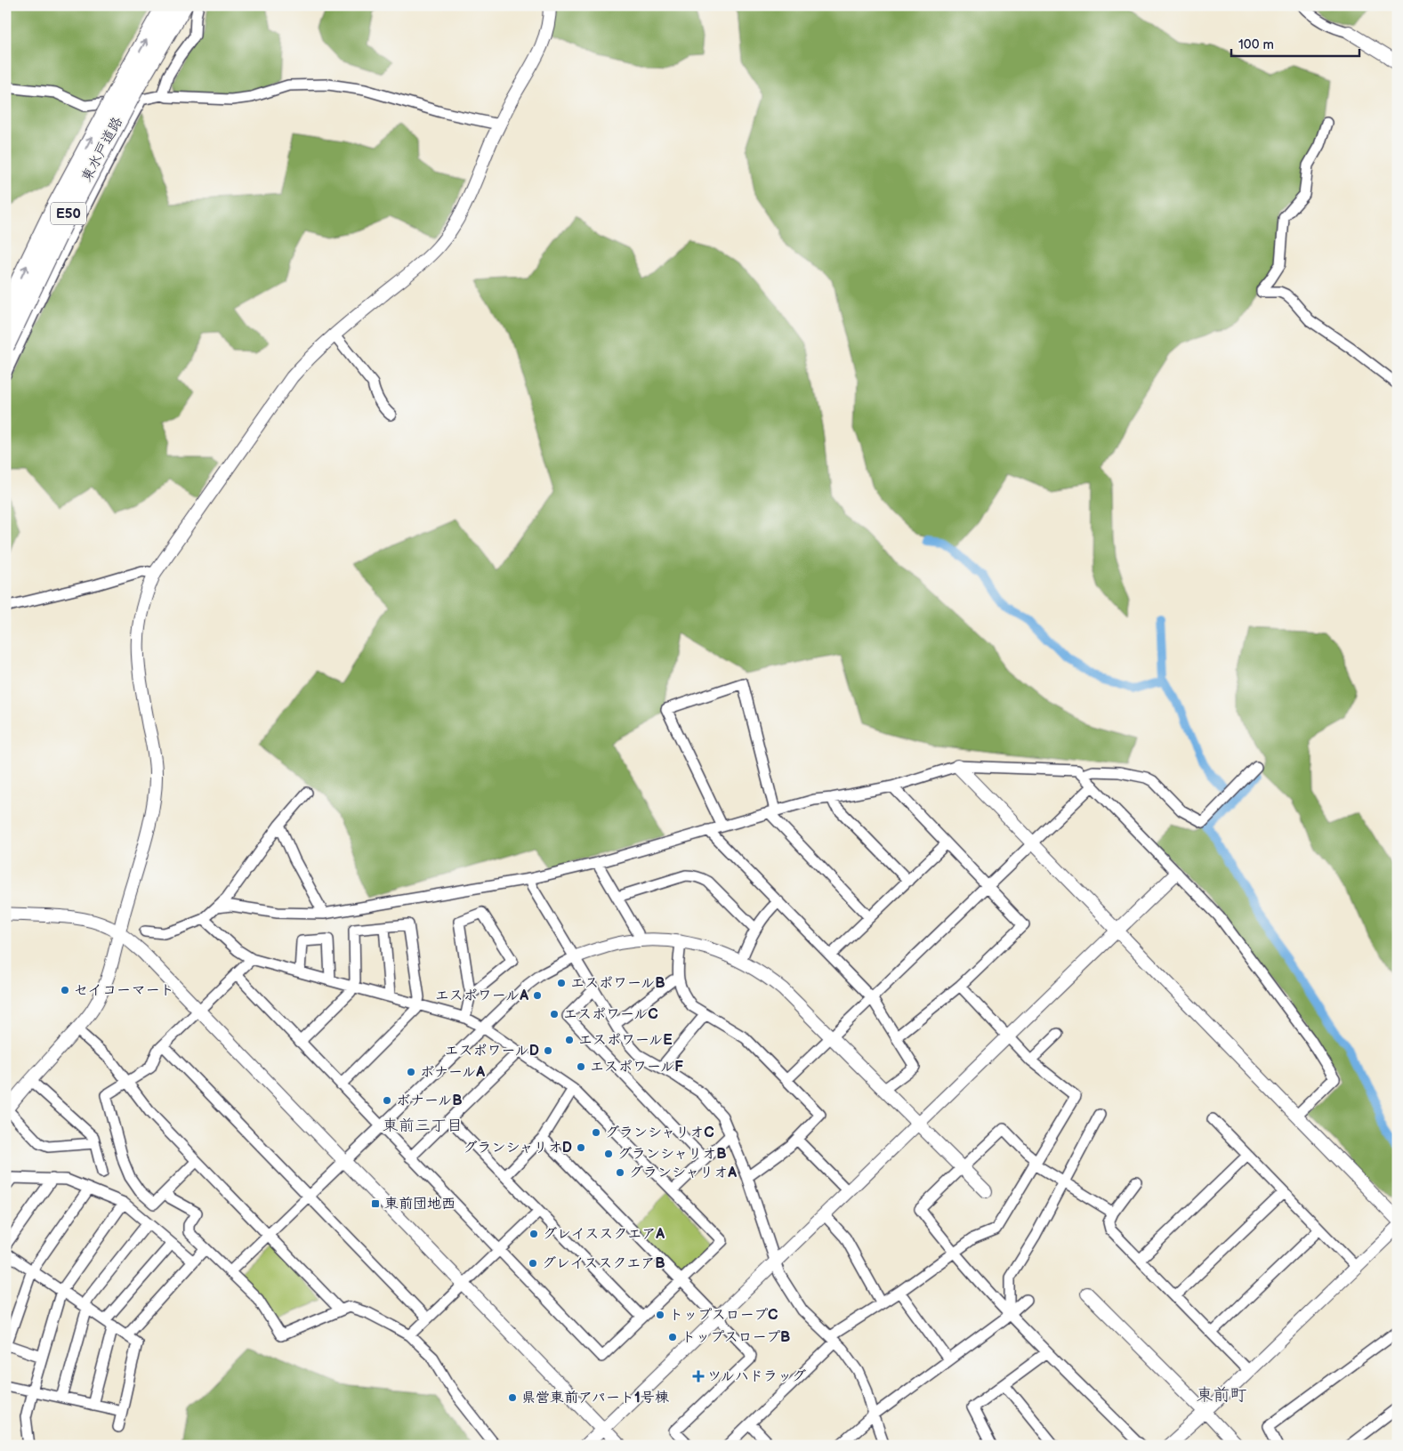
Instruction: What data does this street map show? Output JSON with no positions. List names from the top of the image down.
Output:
{
  "streets": {
    "highway": ["東水戸道路", "E50"]
  },
  "districts": ["東前三丁目", "東前町"],
  "places": {
    "other": [
      "エスポワールB",
      "セイコーマート",
      "エスポワールA",
      "エスポワールC",
      "エスポワールE",
      "エスポワールD",
      "エスポワールF",
      "ボナールA",
      "ボナールB",
      "グランシャリオC",
      "グランシャリオD",
      "グランシャリオB",
      "グランシャリオA",
      "グレイススクエアA",
      "グレイススクエアB",
      "トップスロープC",
      "トップスロープB",
      "県営東前アパート1号棟"
    ],
    "transit": ["東前団地西"],
    "health": ["ツルハドラッグ"]
  },
  "scale_bar": "100 m"
}
